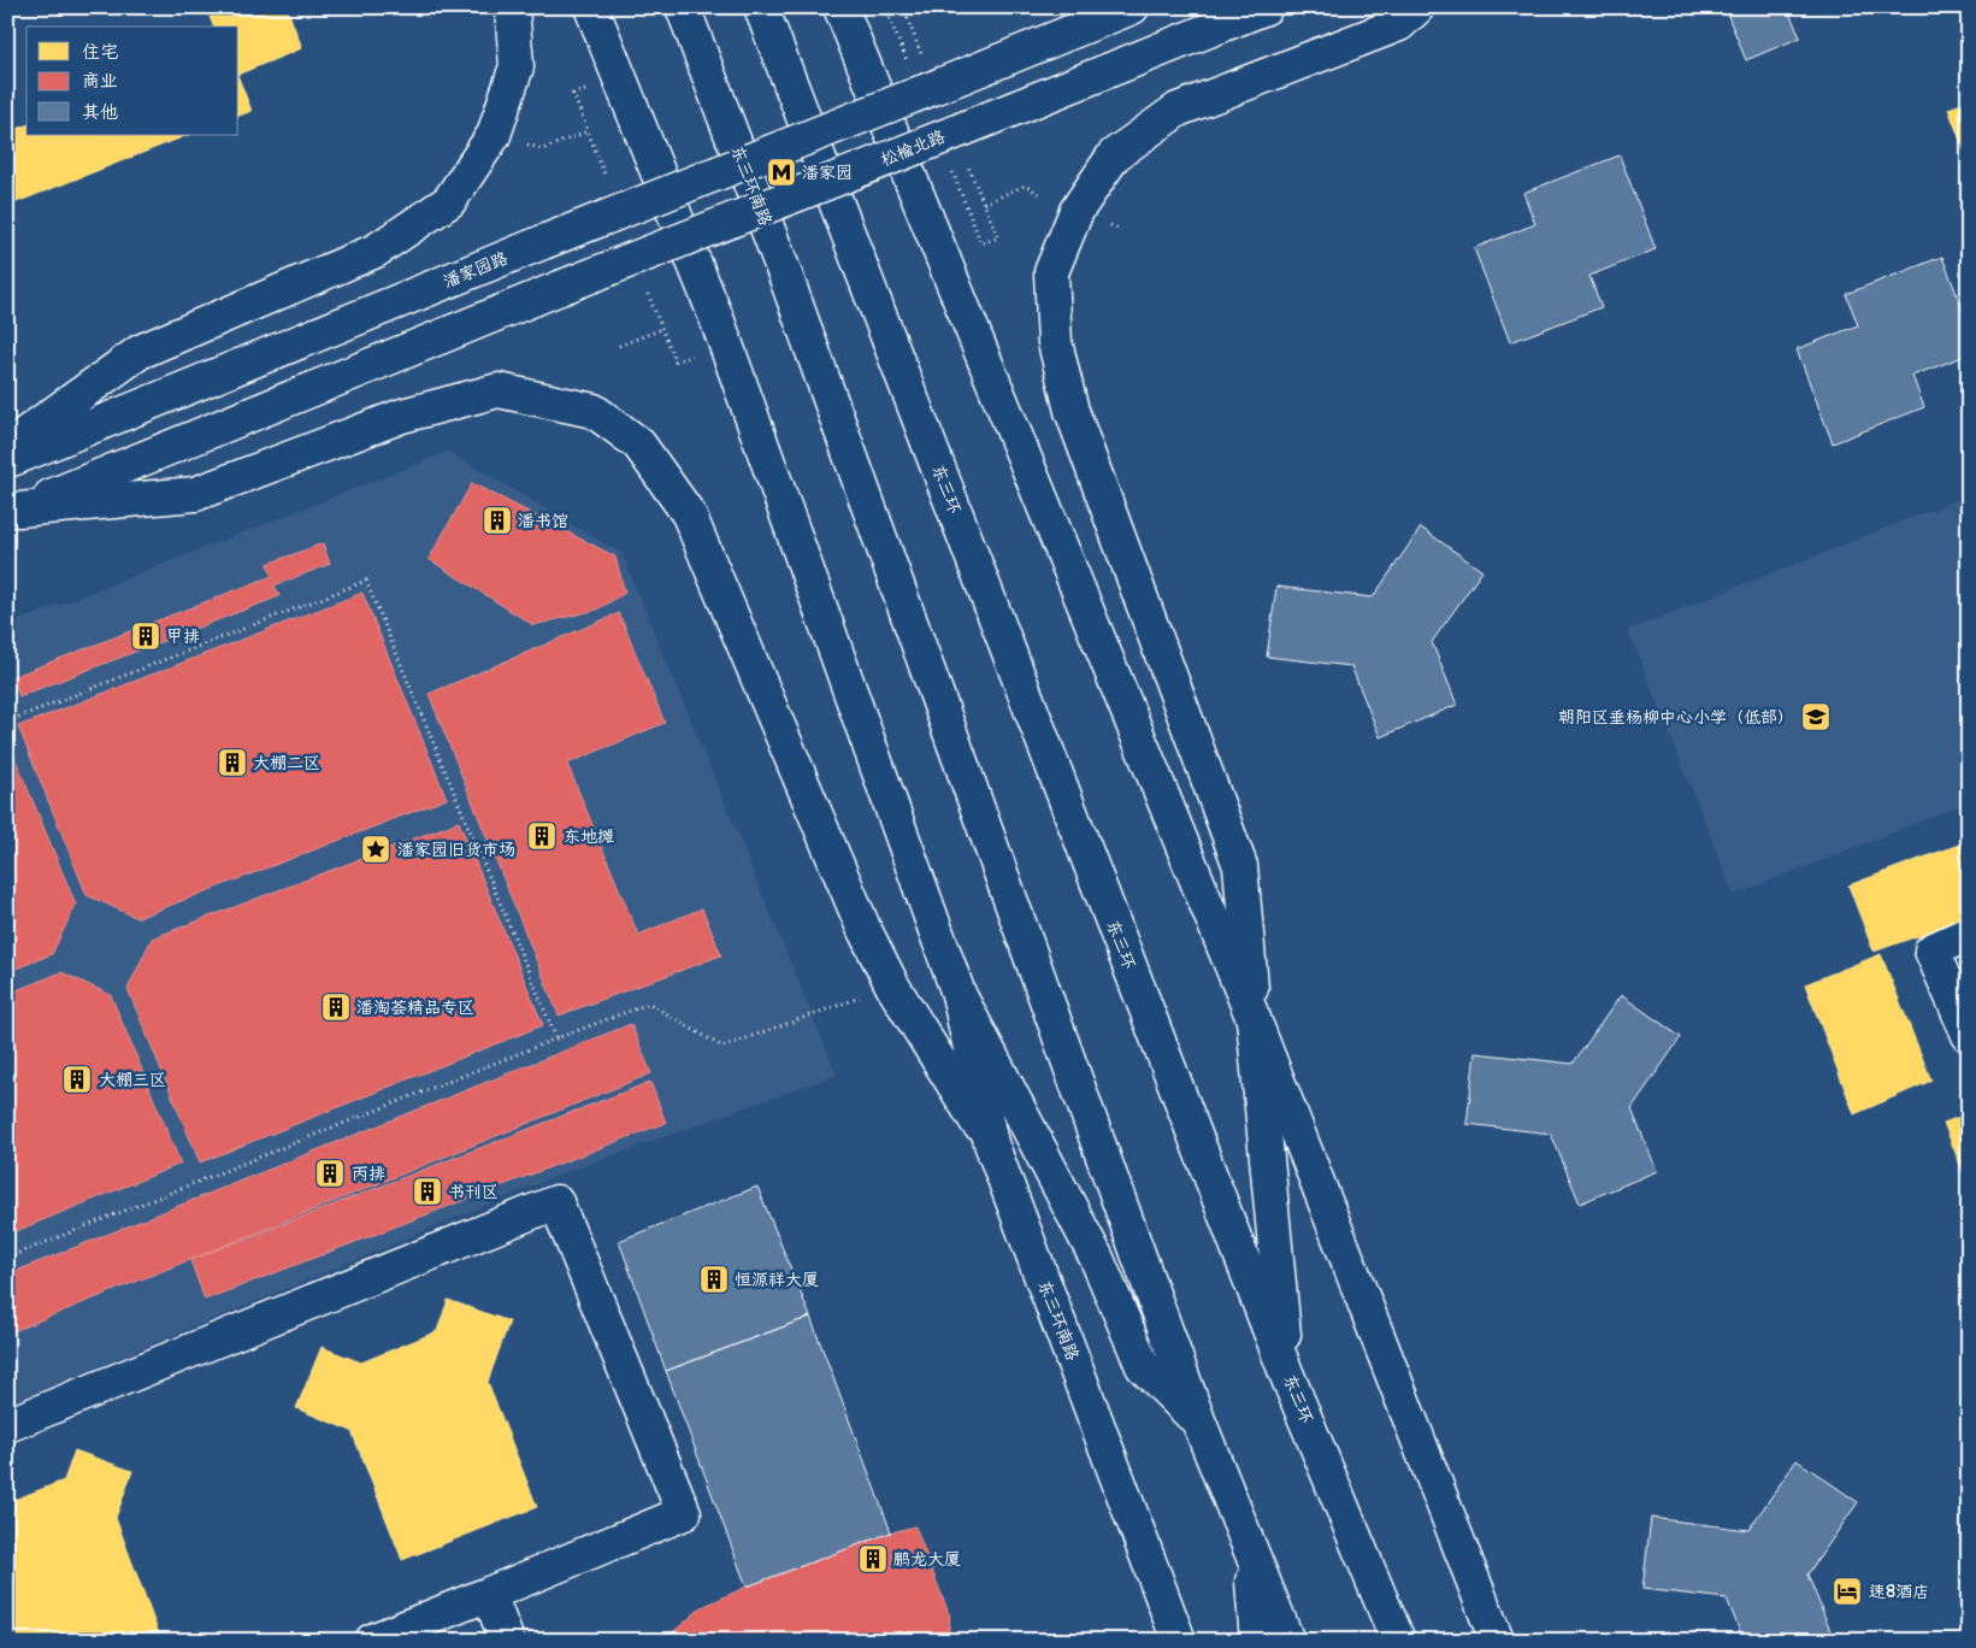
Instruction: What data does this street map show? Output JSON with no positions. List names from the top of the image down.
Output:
{
  "streets": {
    "main road": [
      "松榆北路",
      "东三环南路",
      "潘家园路",
      "东三环"
    ]
  },
  "places": {
    "metro station": ["潘家园"],
    "building": [
      "潘书馆",
      "甲排",
      "大棚二区",
      "东地摊",
      "潘淘荟精品专区",
      "大棚三区",
      "丙排",
      "书刊区",
      "恒源祥大厦",
      "鹏龙大厦"
    ],
    "school or university": ["朝阳区垂杨柳中心小学（低部）"],
    "place": ["潘家园旧货市场"],
    "hotel": ["速8酒店"]
  },
  "legend": ["住宅", "商业", "其他"]
}
